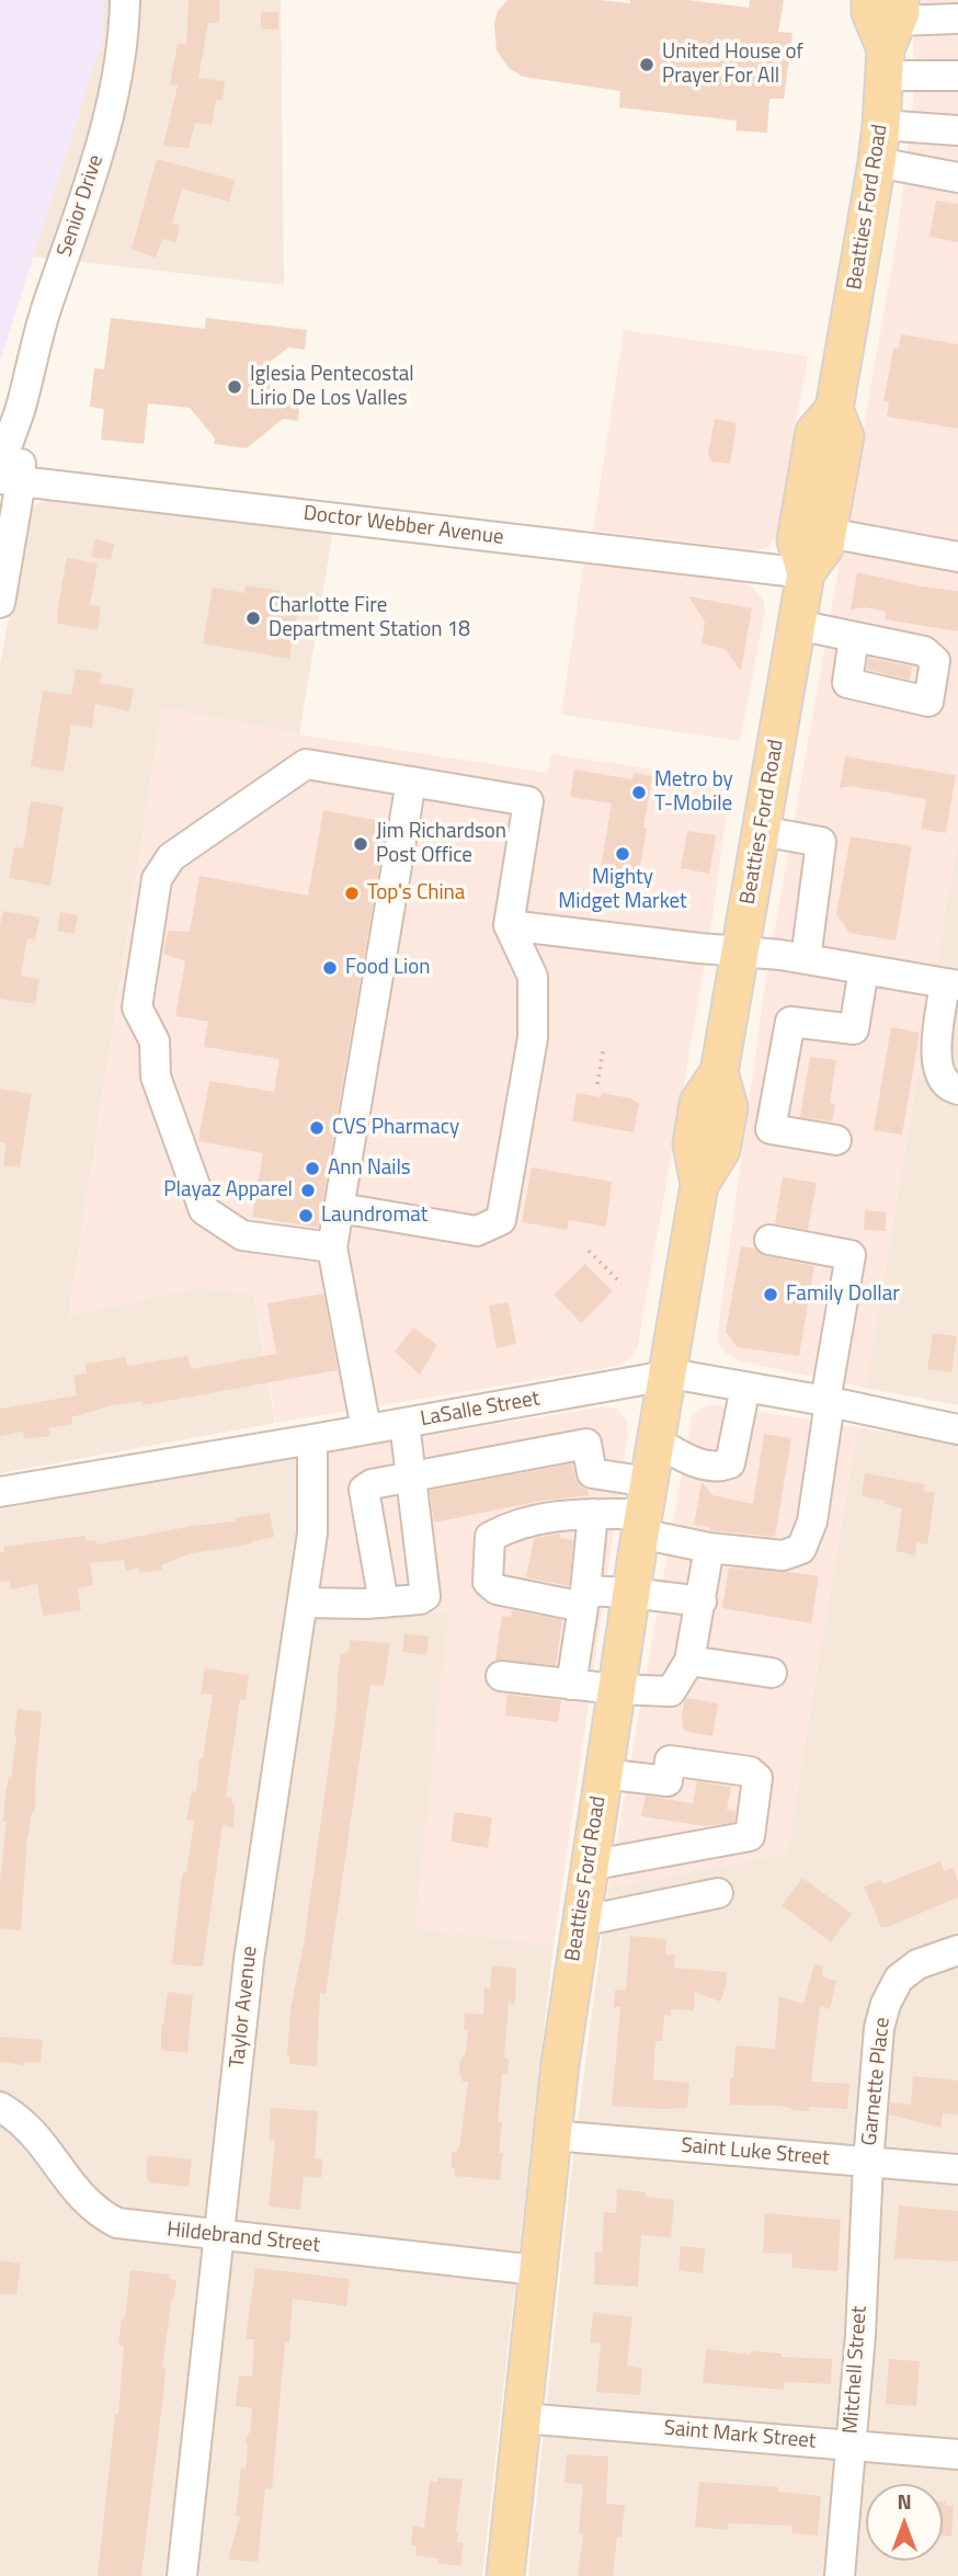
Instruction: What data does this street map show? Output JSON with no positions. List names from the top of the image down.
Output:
{
  "streets": {
    "main road": ["Beatties Ford Road"],
    "street": [
      "Senior Drive",
      "Doctor Webber Avenue",
      "LaSalle Street",
      "Taylor Avenue",
      "Garnette Place",
      "Saint Luke Street",
      "Hildebrand Street",
      "Mitchell Street",
      "Saint Mark Street"
    ]
  },
  "crossings": [
    ["Senior Drive", "Doctor Webber Avenue"],
    ["Beatties Ford Road", "Doctor Webber Avenue"],
    ["Beatties Ford Road", "LaSalle Street"],
    ["Beatties Ford Road", "Saint Luke Street"],
    ["Beatties Ford Road", "Hildebrand Street"],
    ["Beatties Ford Road", "Saint Mark Street"],
    ["LaSalle Street", "Taylor Avenue"],
    ["Taylor Avenue", "Hildebrand Street"],
    ["Garnette Place", "Saint Luke Street"],
    ["Garnette Place", "Mitchell Street"],
    ["Saint Luke Street", "Mitchell Street"],
    ["Mitchell Street", "Saint Mark Street"]
  ],
  "places": [
    "United House of Prayer For All",
    "Iglesia Pentecostal Lirio De Los Valles",
    "Charlotte Fire Department Station 18",
    "Metro by T-Mobile",
    "Jim Richardson Post Office",
    "Mighty Midget Market",
    "Top's China",
    "Food Lion",
    "CVS Pharmacy",
    "Ann Nails",
    "Playaz Apparel",
    "Laundromat",
    "Family Dollar"
  ],
  "north": "top"
}
